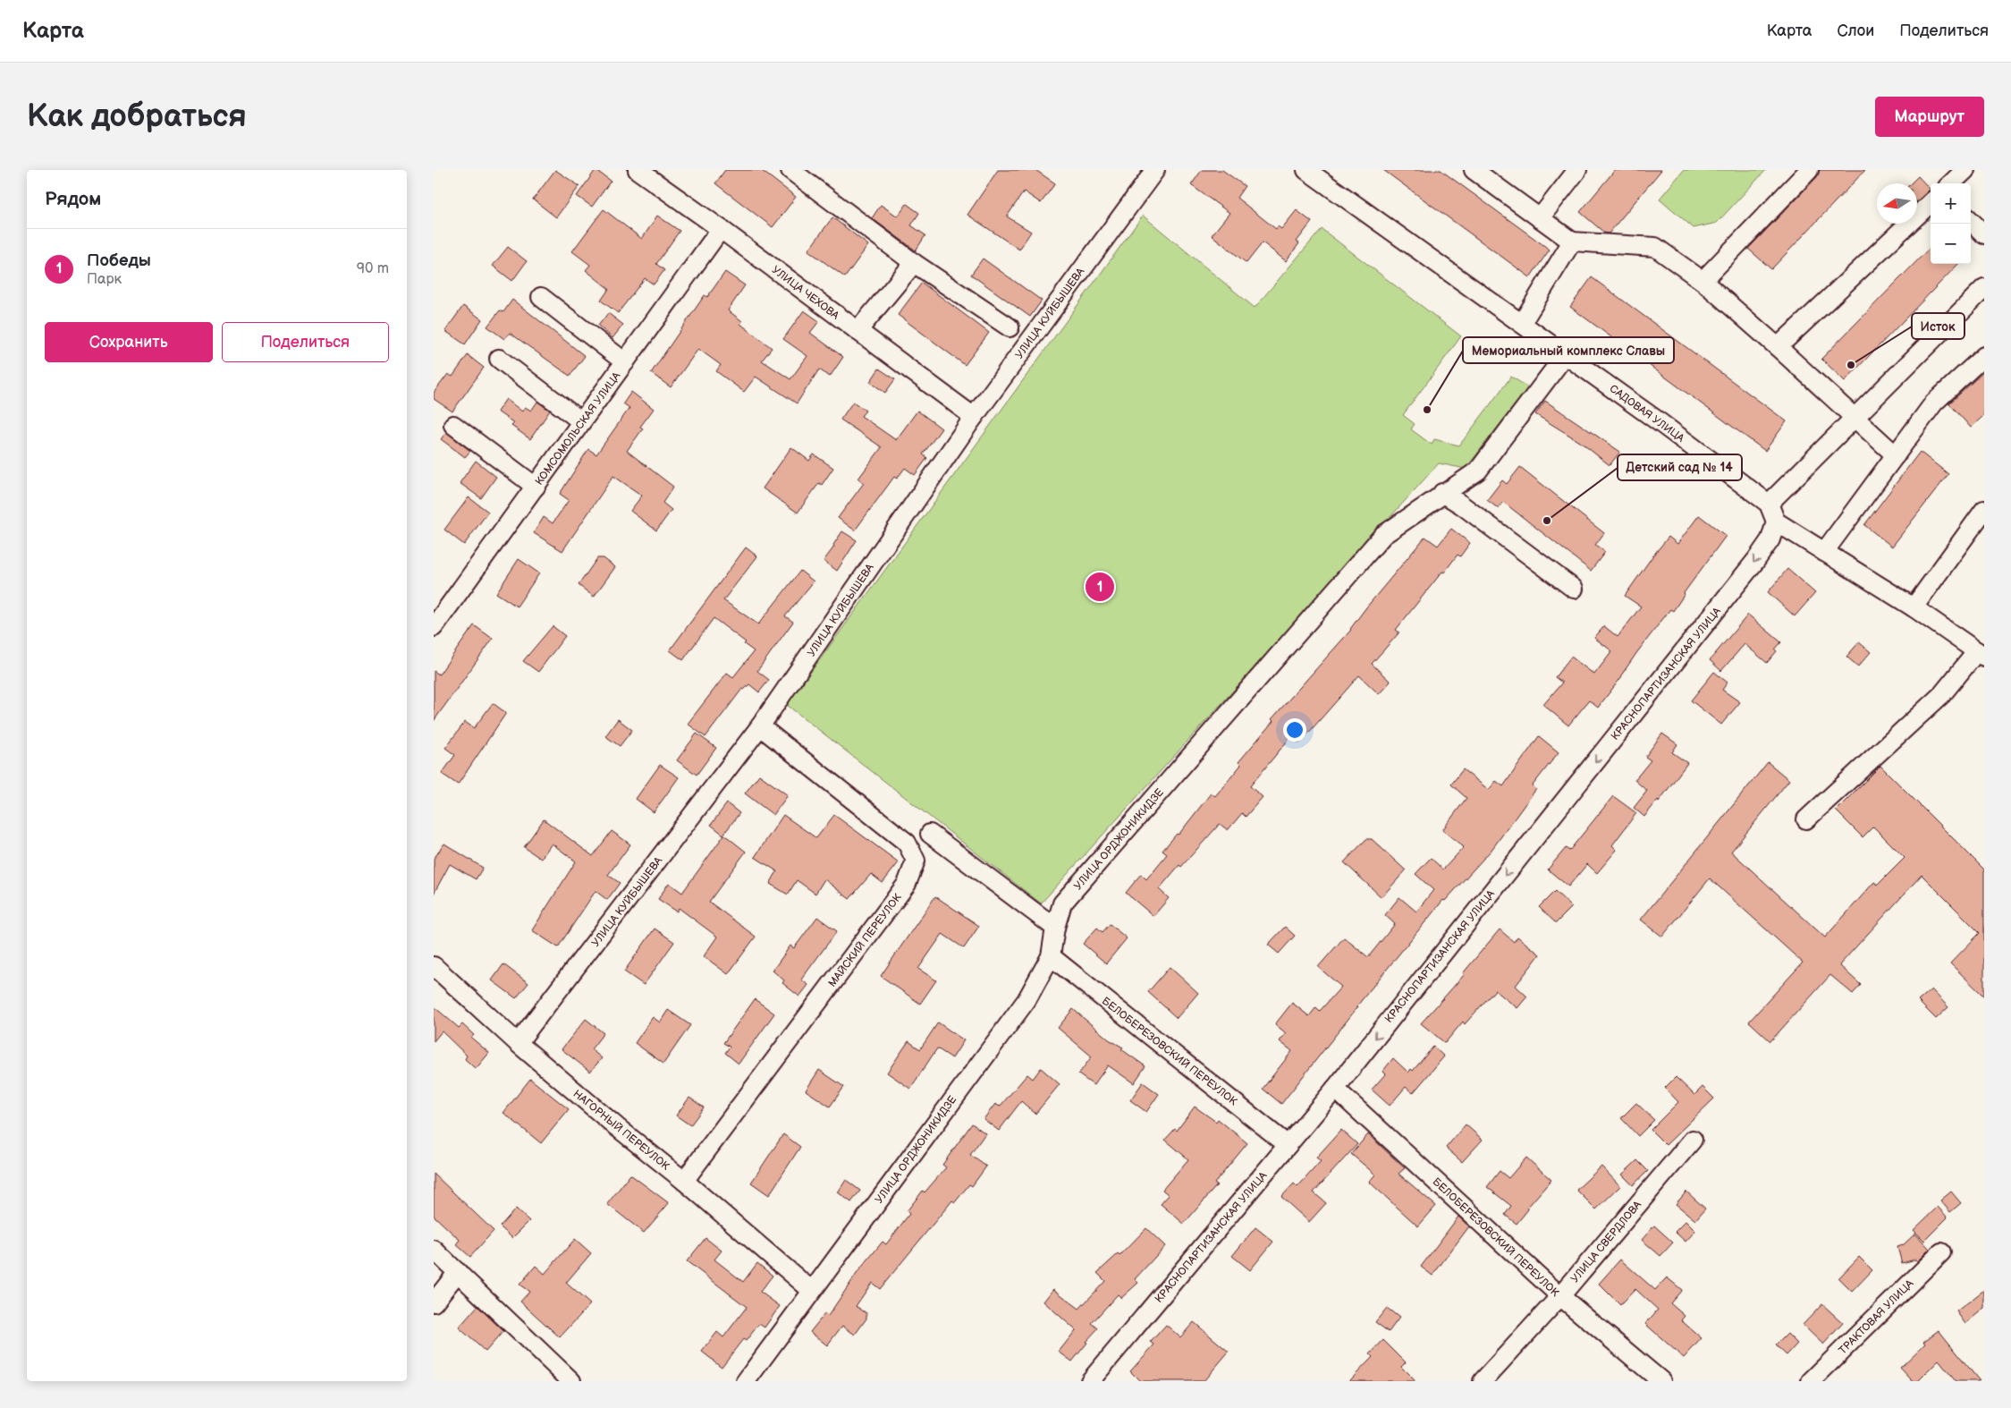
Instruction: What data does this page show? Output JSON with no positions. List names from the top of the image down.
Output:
{
  "streets": {
    "street": [
      "УЛИЦА ЧЕХОВА",
      "УЛИЦА КУЙБЫШЕВА",
      "САДОВАЯ УЛИЦА",
      "КОМСОМОЛЬСКАЯ УЛИЦА",
      "КРАСНОПАРТИЗАНСКАЯ УЛИЦА",
      "УЛИЦА ОРДЖОНИКИДЗЕ",
      "МАЙСКИЙ ПЕРЕУЛОК",
      "БЕЛОБЕРЕЗОВСКИЙ ПЕРЕУЛОК",
      "НАГОРНЫЙ ПЕРЕУЛОК",
      "УЛИЦА СВЕРДЛОВА",
      "ТРАКТОВАЯ УЛИЦА"
    ]
  },
  "crossings": [
    ["УЛИЦА ЧЕХОВА", "УЛИЦА КУЙБЫШЕВА"],
    ["УЛИЦА ЧЕХОВА", "КОМСОМОЛЬСКАЯ УЛИЦА"],
    ["УЛИЦА КУЙБЫШЕВА", "МАЙСКИЙ ПЕРЕУЛОК"],
    ["УЛИЦА КУЙБЫШЕВА", "НАГОРНЫЙ ПЕРЕУЛОК"],
    ["САДОВАЯ УЛИЦА", "УЛИЦА ОРДЖОНИКИДЗЕ"],
    ["КРАСНОПАРТИЗАНСКАЯ УЛИЦА", "БЕЛОБЕРЕЗОВСКИЙ ПЕРЕУЛОК"],
    ["УЛИЦА ОРДЖОНИКИДЗЕ", "БЕЛОБЕРЕЗОВСКИЙ ПЕРЕУЛОК"],
    ["УЛИЦА ОРДЖОНИКИДЗЕ", "НАГОРНЫЙ ПЕРЕУЛОК"],
    ["МАЙСКИЙ ПЕРЕУЛОК", "НАГОРНЫЙ ПЕРЕУЛОК"],
    ["БЕЛОБЕРЕЗОВСКИЙ ПЕРЕУЛОК", "УЛИЦА СВЕРДЛОВА"]
  ],
  "one_way": ["КРАСНОПАРТИЗАНСКАЯ УЛИЦА"],
  "places": ["Исток", "Мемориальный комплекс Славы", "Детский сад № 14"],
  "north": "left",
  "page": {
    "header": "Карта",
    "nav": ["Карта", "Слои", "Поделиться"],
    "buttons": [
      "Маршрут",
      ["Сохранить", "Поделиться"]
    ],
    "title": "Как добраться",
    "heading": "Рядом",
    "map_buttons": ["+", "−"],
    "list": [
      {
        "mark": "1",
        "name": "Победы",
        "note": "Парк",
        "value": "90 m"
      }
    ],
    "pins": "1"
  }
}
